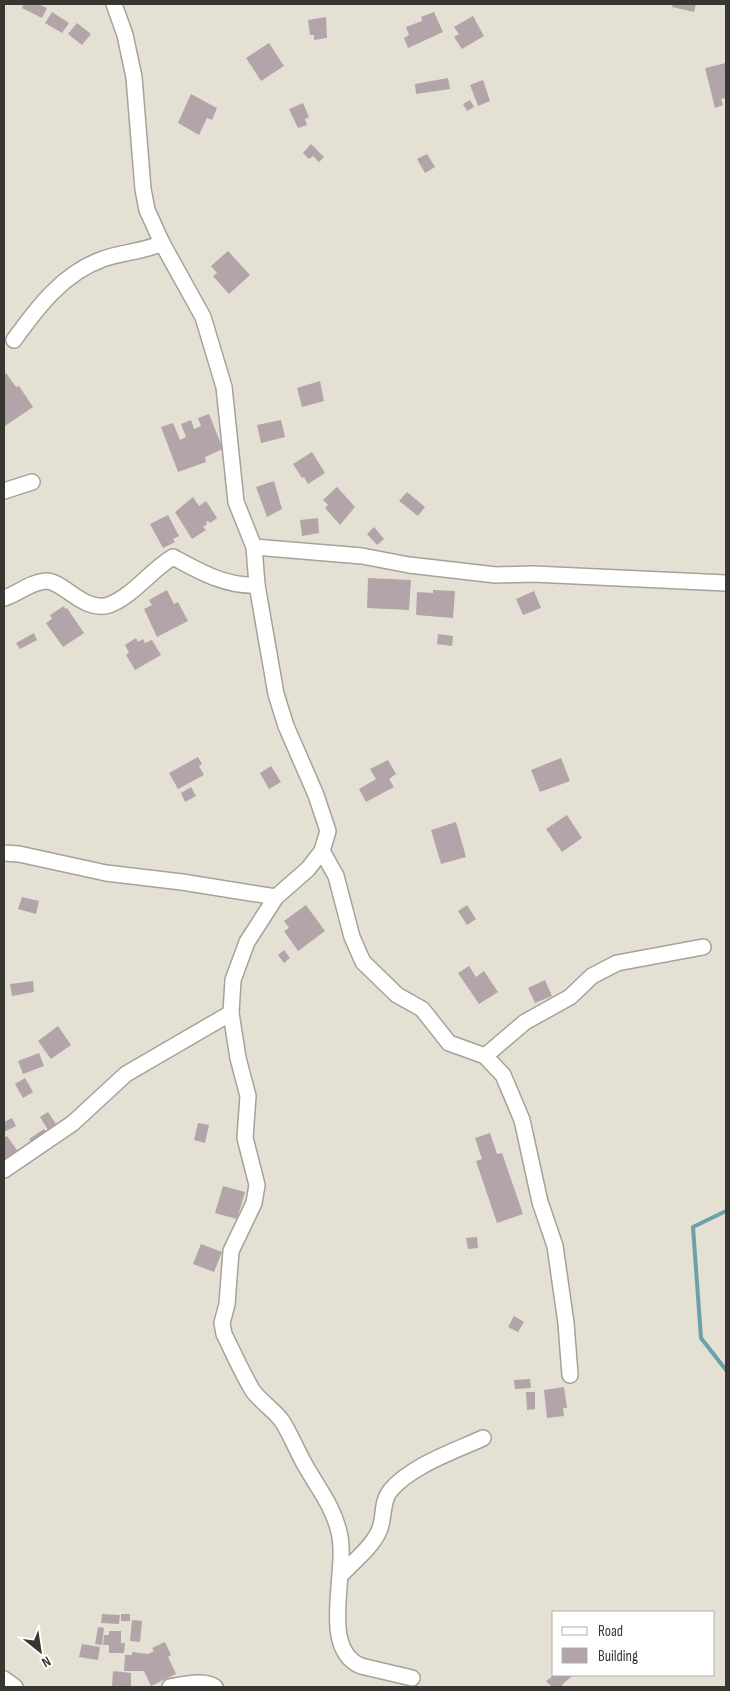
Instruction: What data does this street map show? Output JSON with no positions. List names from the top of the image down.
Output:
{
  "legend": ["Road", "Building"],
  "north": "bottom right"
}
